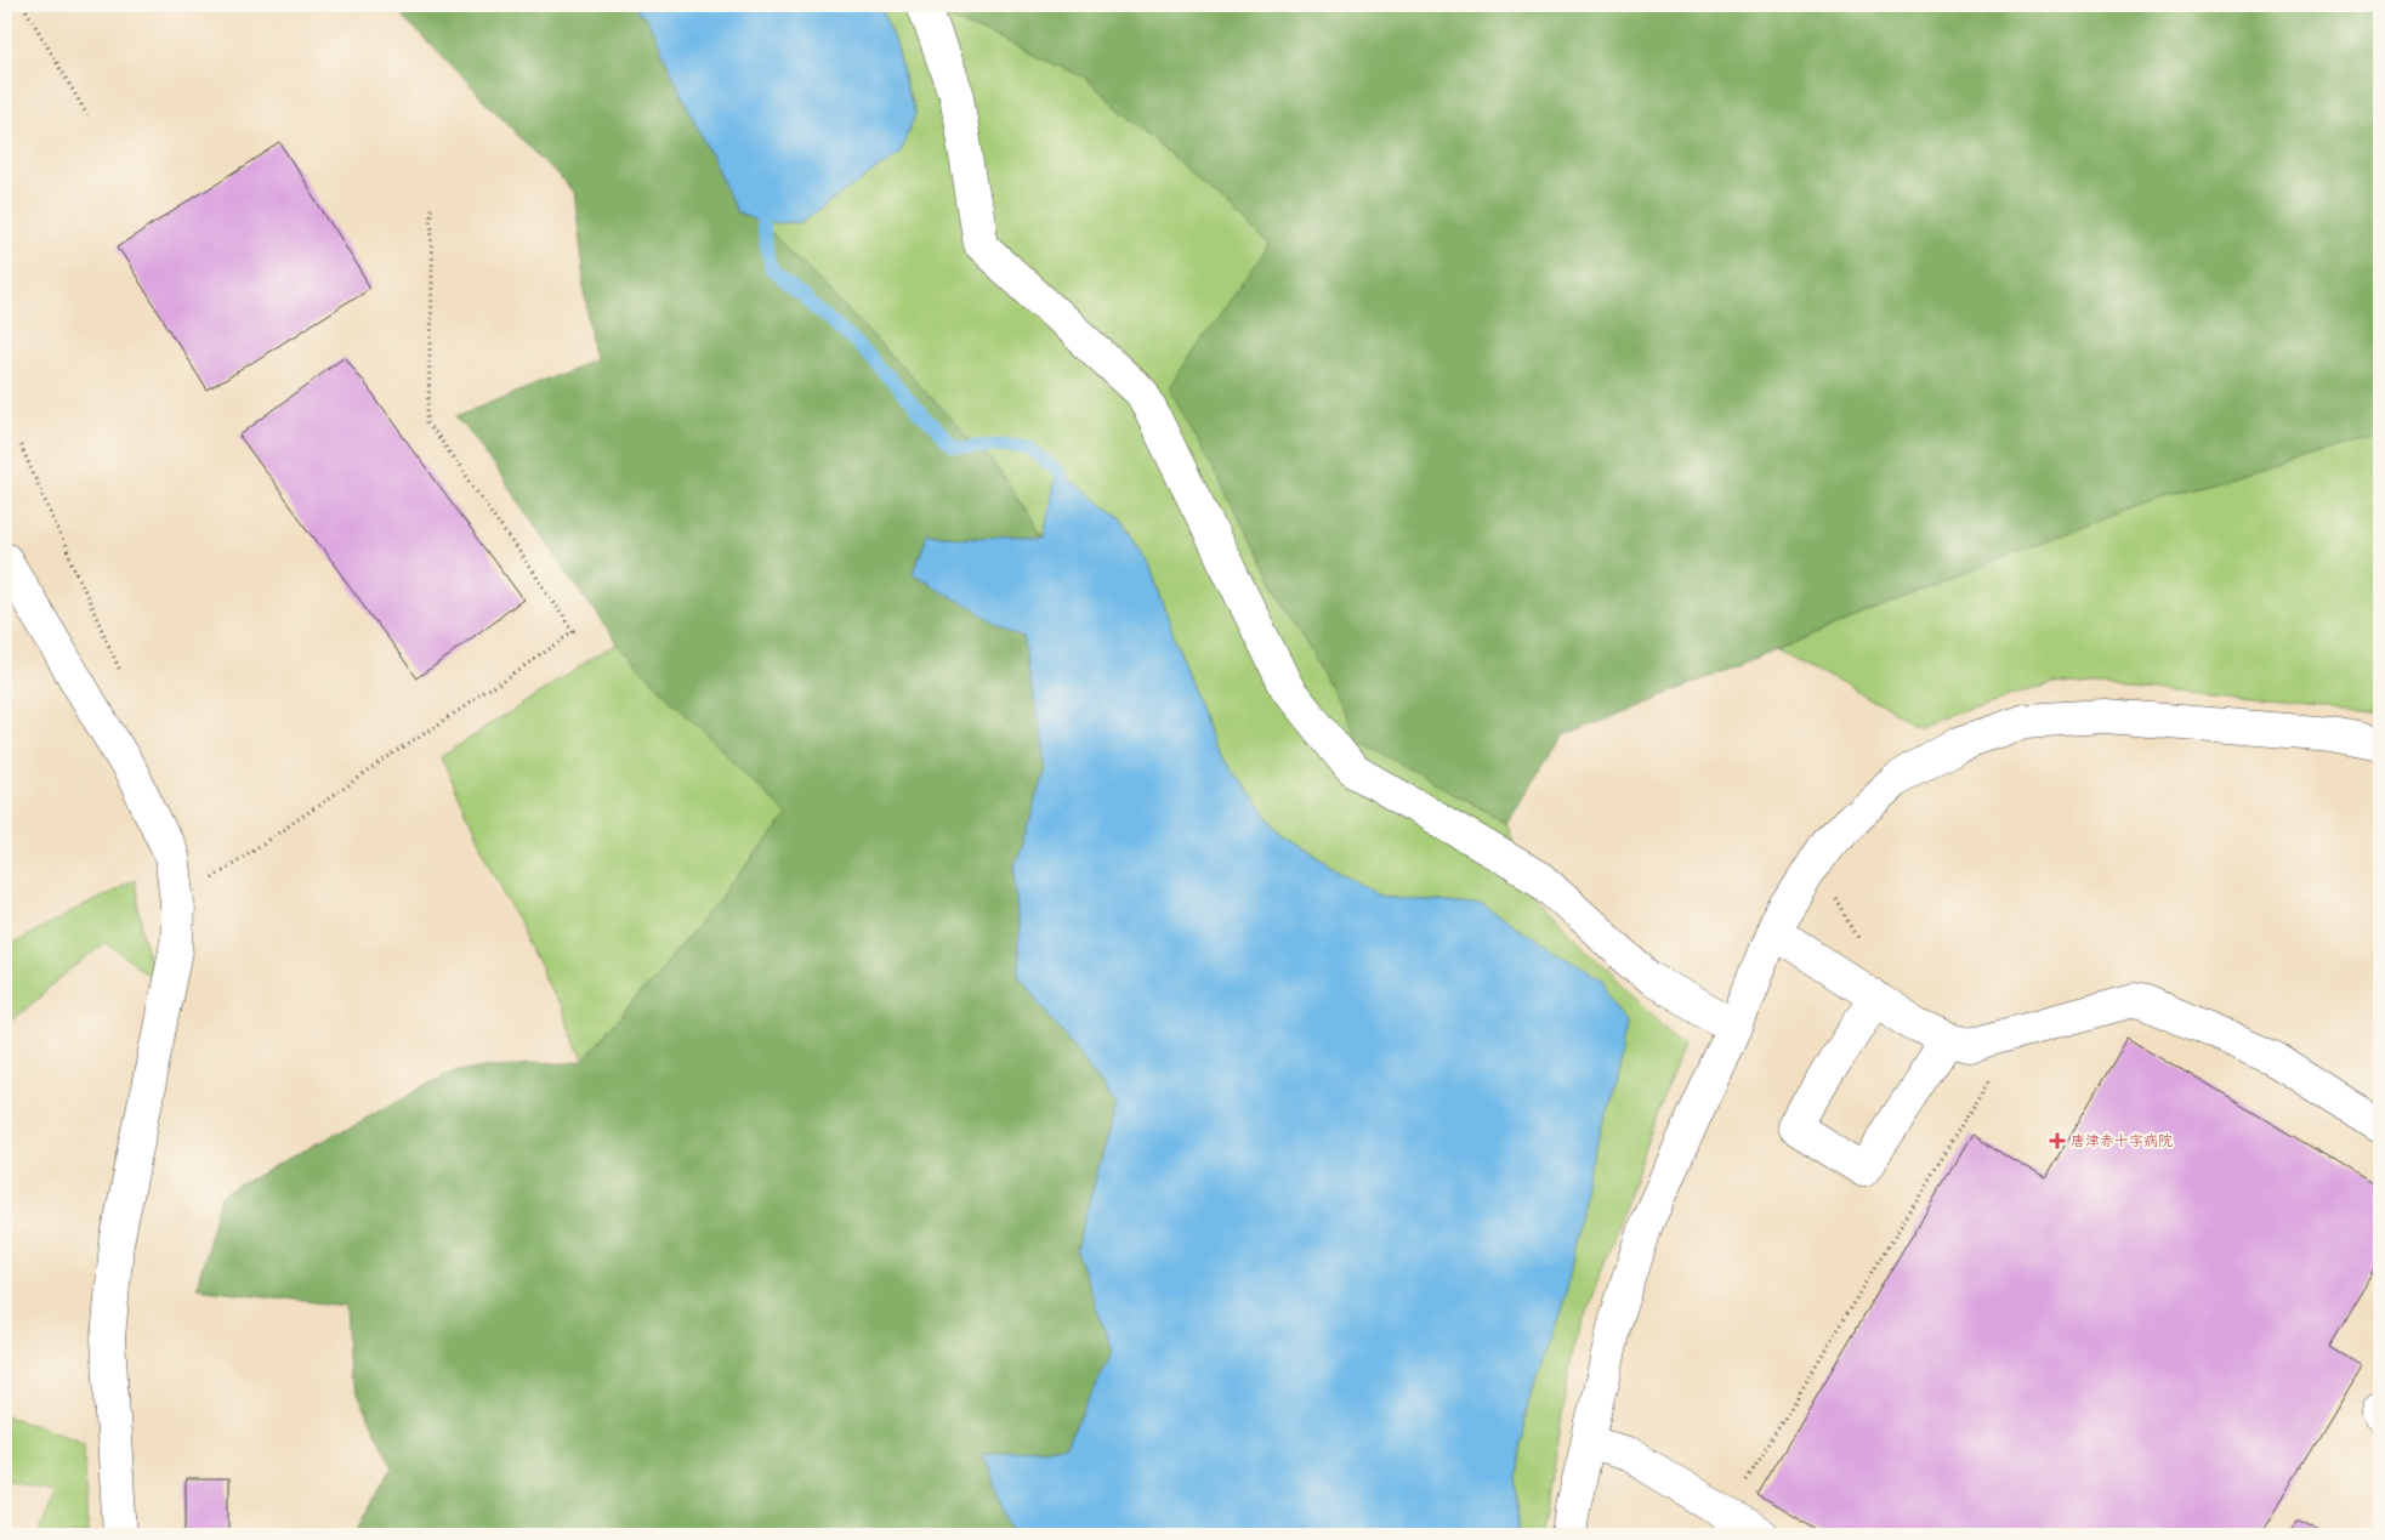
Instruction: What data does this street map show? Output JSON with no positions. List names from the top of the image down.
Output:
{
  "places": {
    "health": ["唐津赤十字病院"]
  }
}
